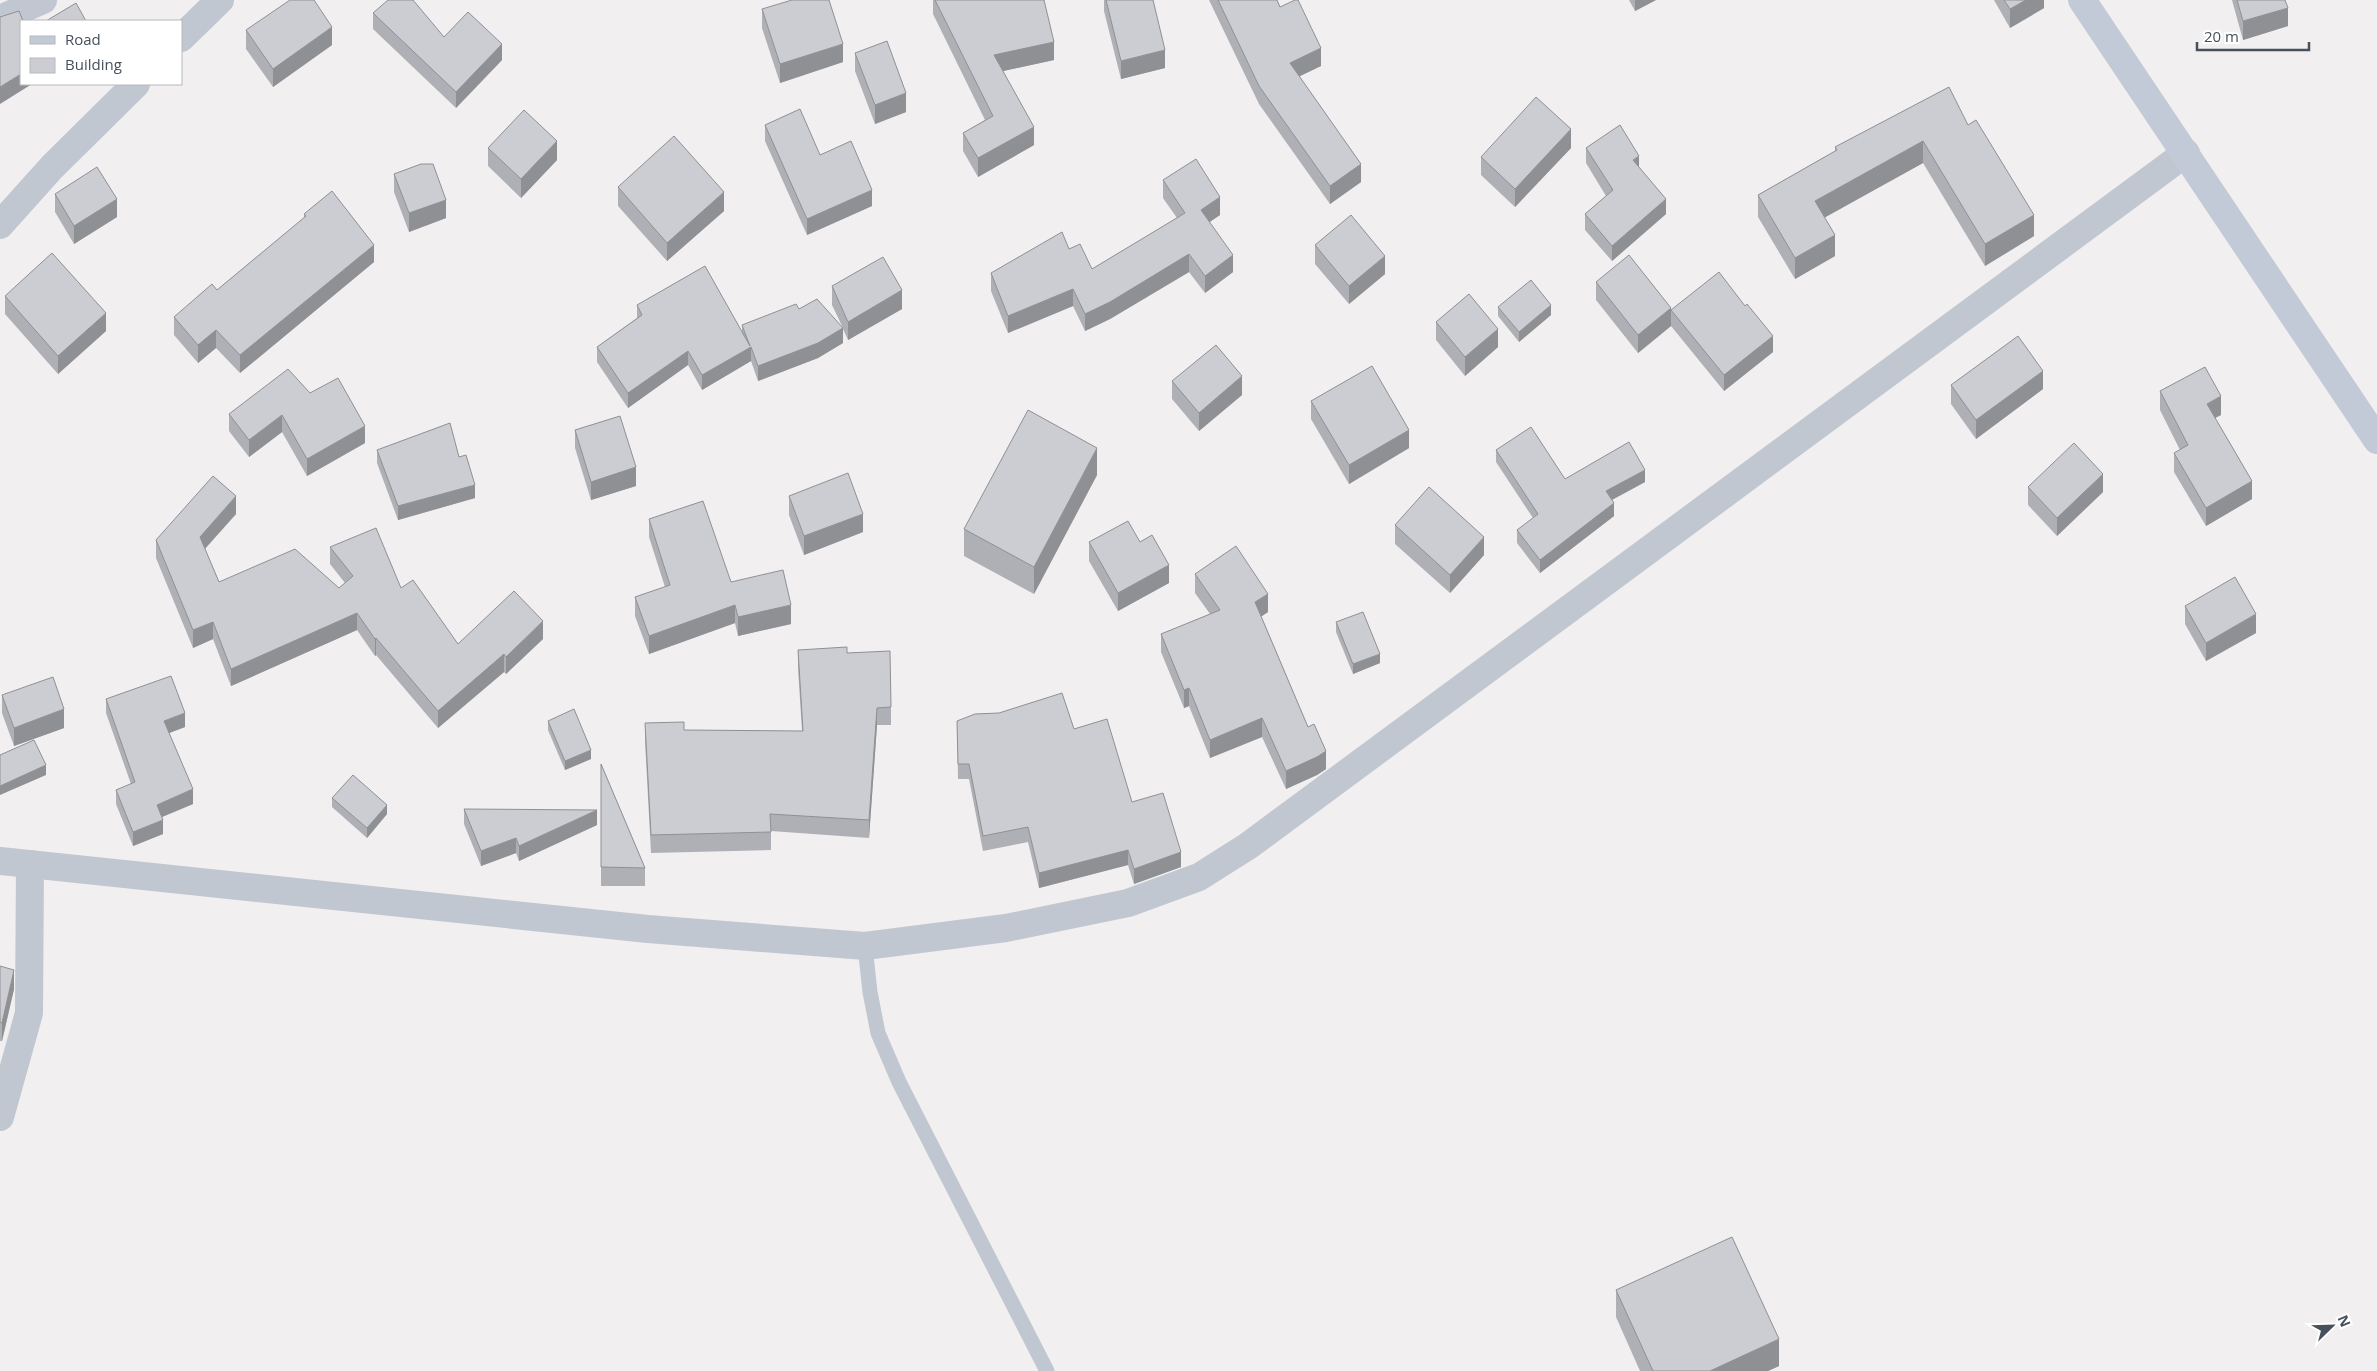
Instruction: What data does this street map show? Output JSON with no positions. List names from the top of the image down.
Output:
{
  "legend": ["Road", "Building"],
  "scale_bar": "20 m",
  "north": "top right"
}
